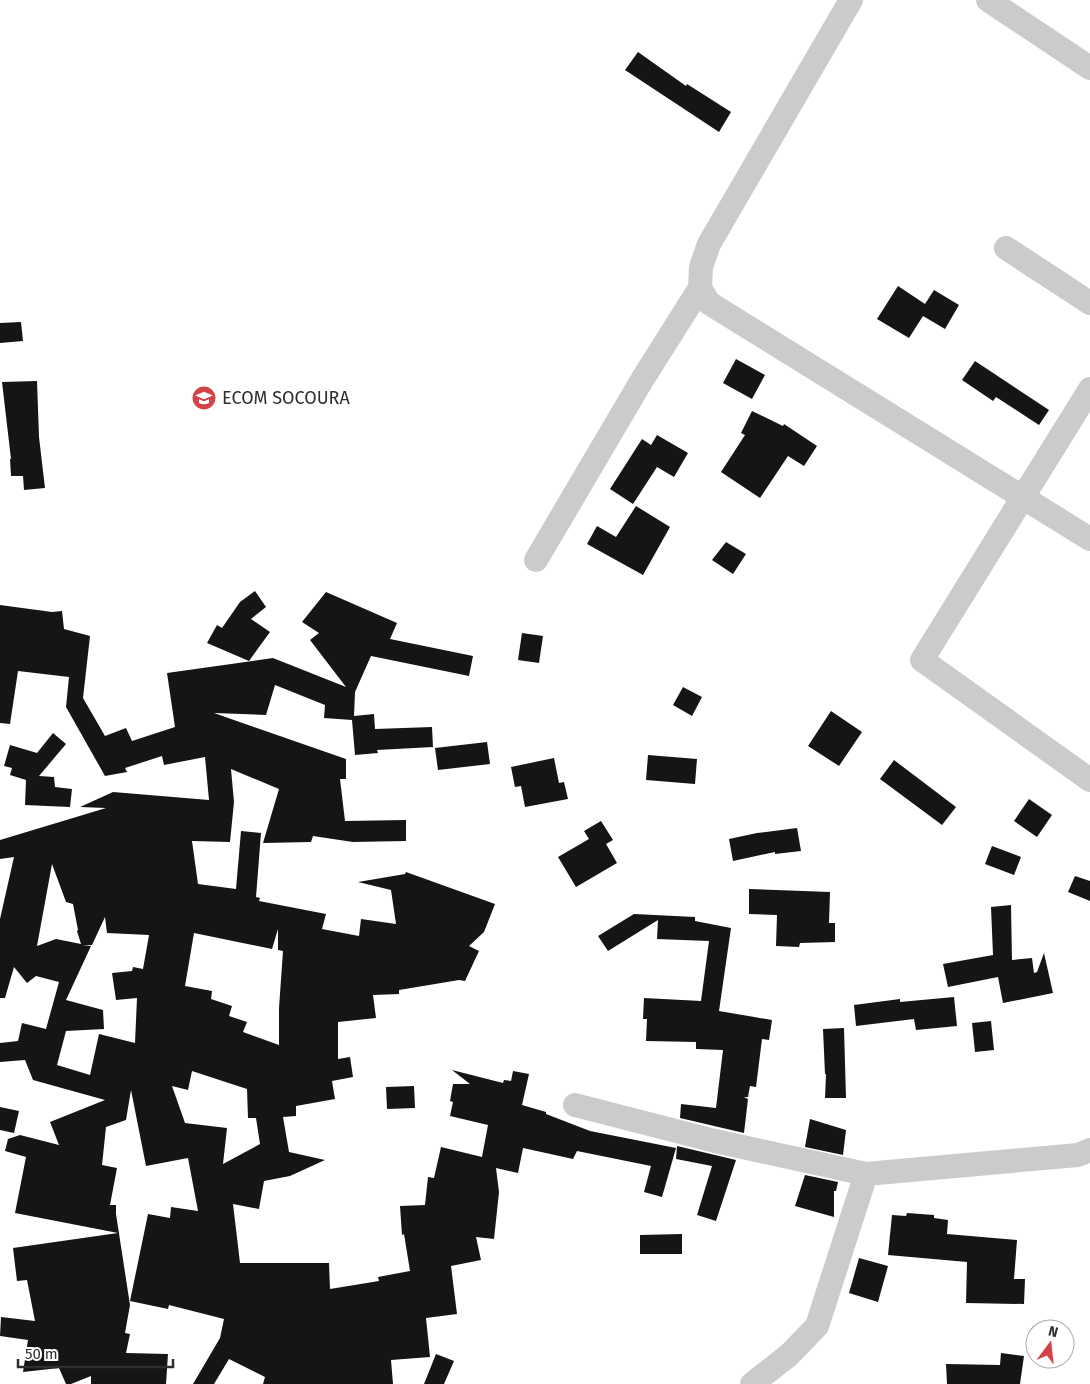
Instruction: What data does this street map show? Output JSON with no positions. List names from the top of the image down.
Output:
{
  "places": {
    "school or university": ["ECOM SOCOURA"]
  },
  "scale_bar": "50 m",
  "north": "top"
}
